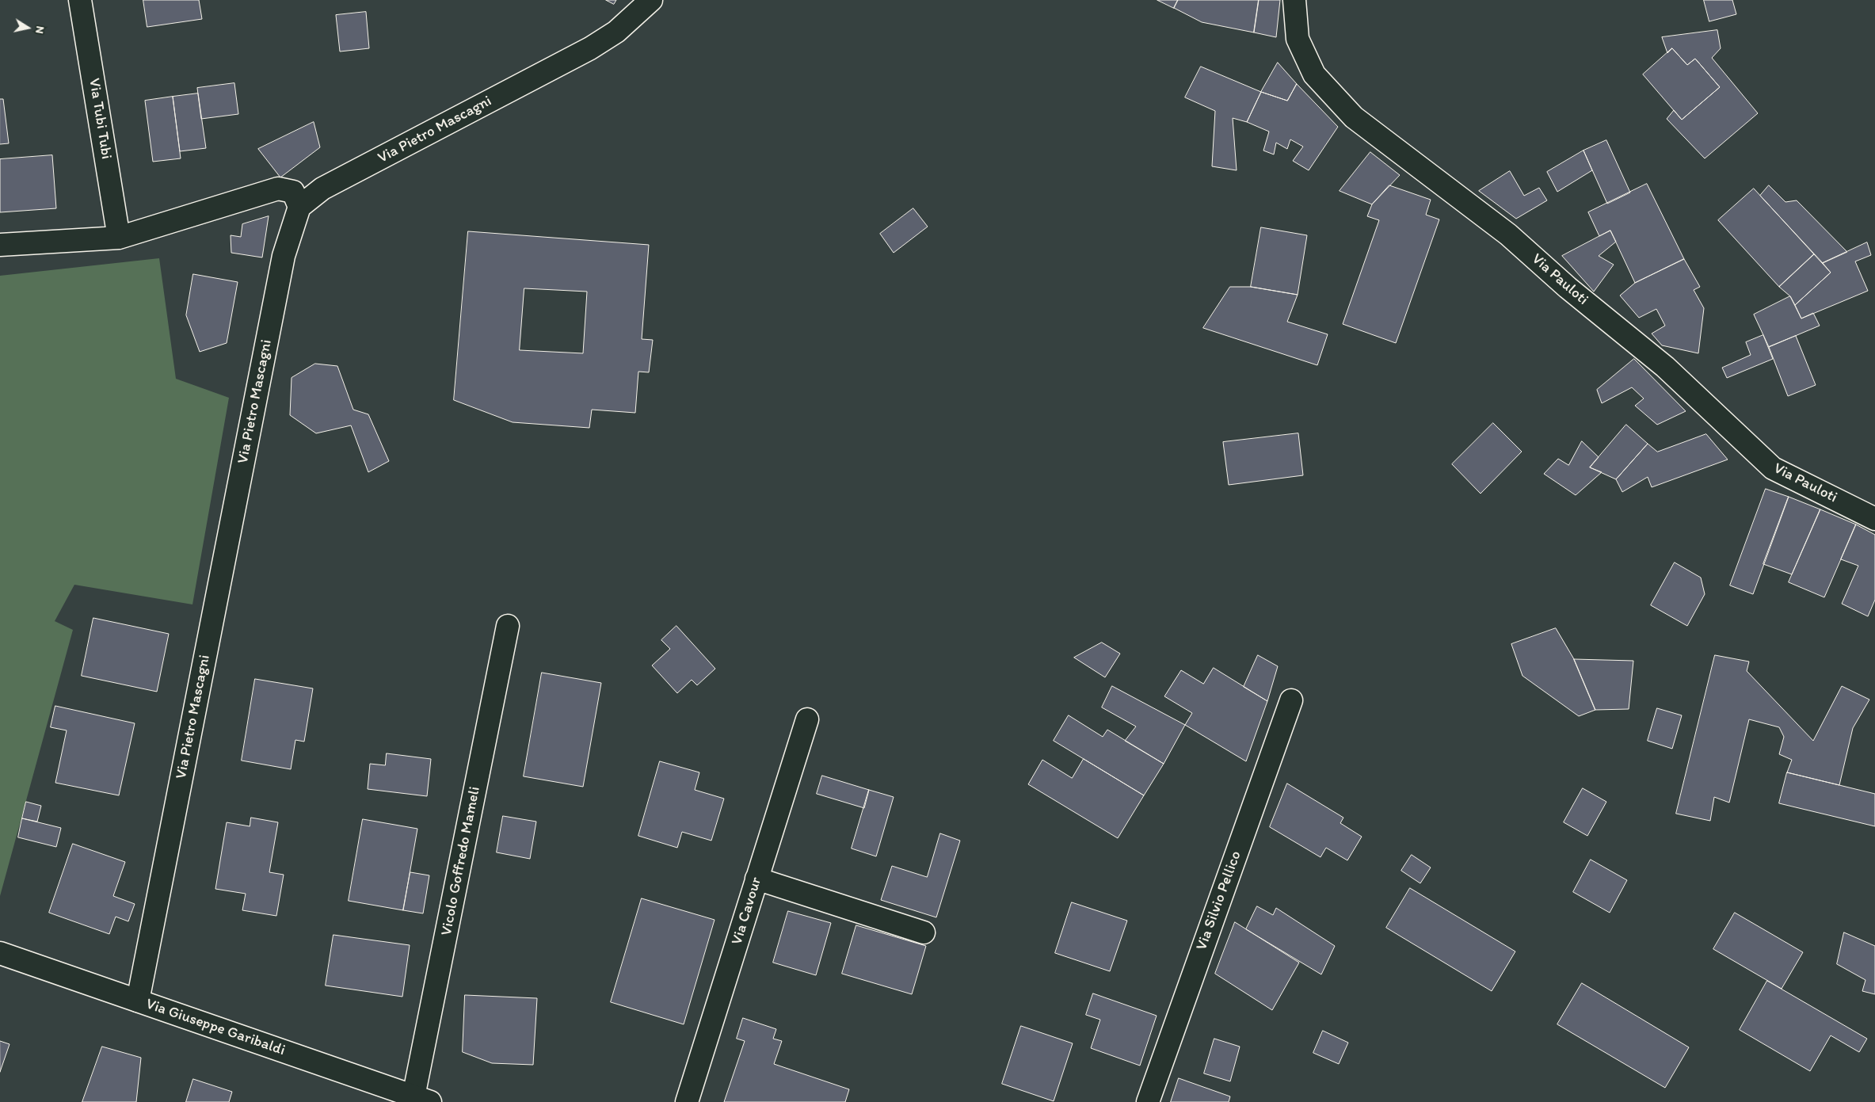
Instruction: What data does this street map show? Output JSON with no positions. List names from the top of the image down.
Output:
{
  "streets": {
    "street": [
      "Via Tubi Tubi",
      "Via Pietro Mascagni",
      "Via Pauloti",
      "Vicolo Goffredo Mameli",
      "Via Silvio Pellico",
      "Via Cavour",
      "Via Giuseppe Garibaldi"
    ]
  },
  "crossings": [
    ["Via Pietro Mascagni", "Via Giuseppe Garibaldi"],
    ["Vicolo Goffredo Mameli", "Via Giuseppe Garibaldi"]
  ],
  "north": "right"
}
